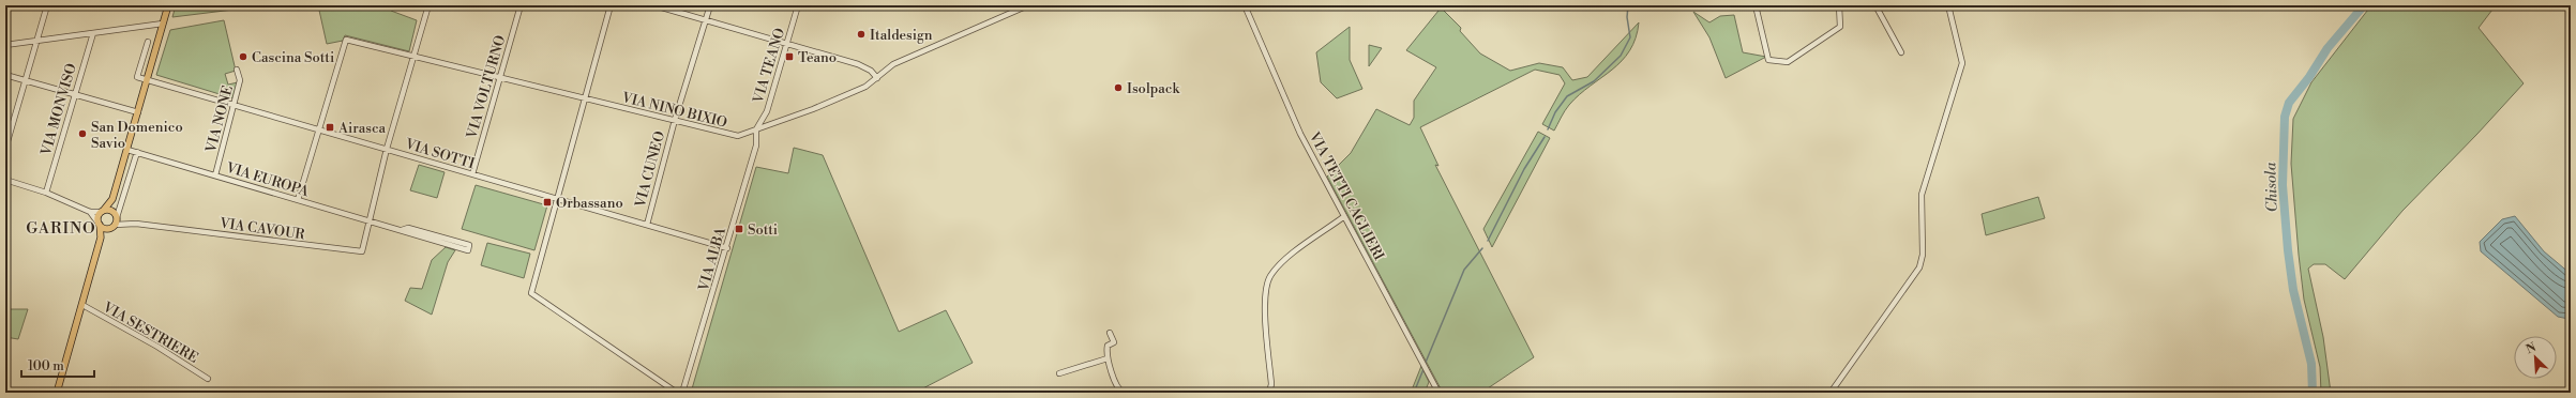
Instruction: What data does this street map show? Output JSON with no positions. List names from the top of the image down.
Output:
{
  "streets": {
    "main road": ["VIA SESTRIERE"],
    "street": [
      "VIA TEANO",
      "VIA VOLTURNO",
      "VIA MONVISO",
      "VIA NINO BIXIO",
      "VIA NONE",
      "VIA SOTTI",
      "VIA CUNEO",
      "VIA EUROPA",
      "VIA TETTI CAGLIERI",
      "VIA CAVOUR",
      "VIA ALBA"
    ]
  },
  "crossings": [
    ["VIA TEANO", "VIA NINO BIXIO"],
    ["VIA TEANO", "VIA ALBA"],
    ["VIA VOLTURNO", "VIA NINO BIXIO"],
    ["VIA VOLTURNO", "VIA SOTTI"],
    ["VIA NINO BIXIO", "VIA SOTTI"],
    ["VIA NINO BIXIO", "VIA CUNEO"],
    ["VIA NINO BIXIO", "VIA ALBA"],
    ["VIA NONE", "VIA SOTTI"],
    ["VIA NONE", "VIA EUROPA"],
    ["VIA SOTTI", "VIA CUNEO"],
    ["VIA SOTTI", "VIA ALBA"],
    ["VIA EUROPA", "VIA CAVOUR"]
  ],
  "districts": ["GARINO"],
  "water": ["Chisola"],
  "places": {
    "other": [
      "Italdesign",
      "Cascina Sotti",
      "Isolpack",
      "San Domenico Savio"
    ],
    "transit": [
      "Teano",
      "Airasca",
      "Orbassano",
      "Sotti"
    ]
  },
  "scale_bar": "100 m",
  "north": "top left"
}
